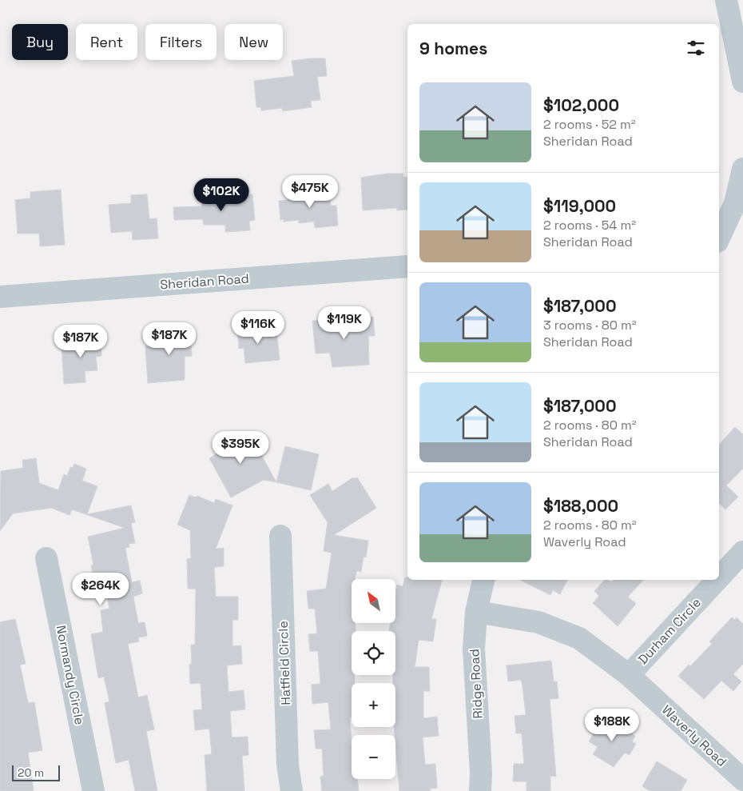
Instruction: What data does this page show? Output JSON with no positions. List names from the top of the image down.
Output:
{
  "streets": {
    "street": [
      "Sheridan Road",
      "Durham Circle",
      "Hatfield Circle",
      "Normandy Circle",
      "Ridge Road",
      "Waverly Road"
    ]
  },
  "crossings": [
    ["Durham Circle", "Waverly Road"],
    ["Ridge Road", "Waverly Road"]
  ],
  "scale_bar": "20 m",
  "north": "top left",
  "page": {
    "chip": [
      "Buy",
      "Rent",
      "Filters",
      "New"
    ],
    "heading": "9 homes",
    "list": [
      {
        "name": "$102,000",
        "note": "2 rooms · 52 m² · Sheridan Road"
      },
      {
        "name": "$119,000",
        "note": "2 rooms · 54 m² · Sheridan Road"
      },
      {
        "name": "$187,000",
        "note": "3 rooms · 80 m² · Sheridan Road"
      },
      {
        "name": "$187,000",
        "note": "2 rooms · 80 m² · Sheridan Road"
      },
      {
        "name": "$188,000",
        "note": "2 rooms · 80 m² · Waverly Road"
      }
    ],
    "price": [
      "$475K",
      "$102K",
      "$119K",
      "$116K",
      "$187K",
      "$187K",
      "$395K",
      "$264K",
      "$188K"
    ],
    "map_buttons": ["+", "−"],
    "scale": "20 m"
  }
}
